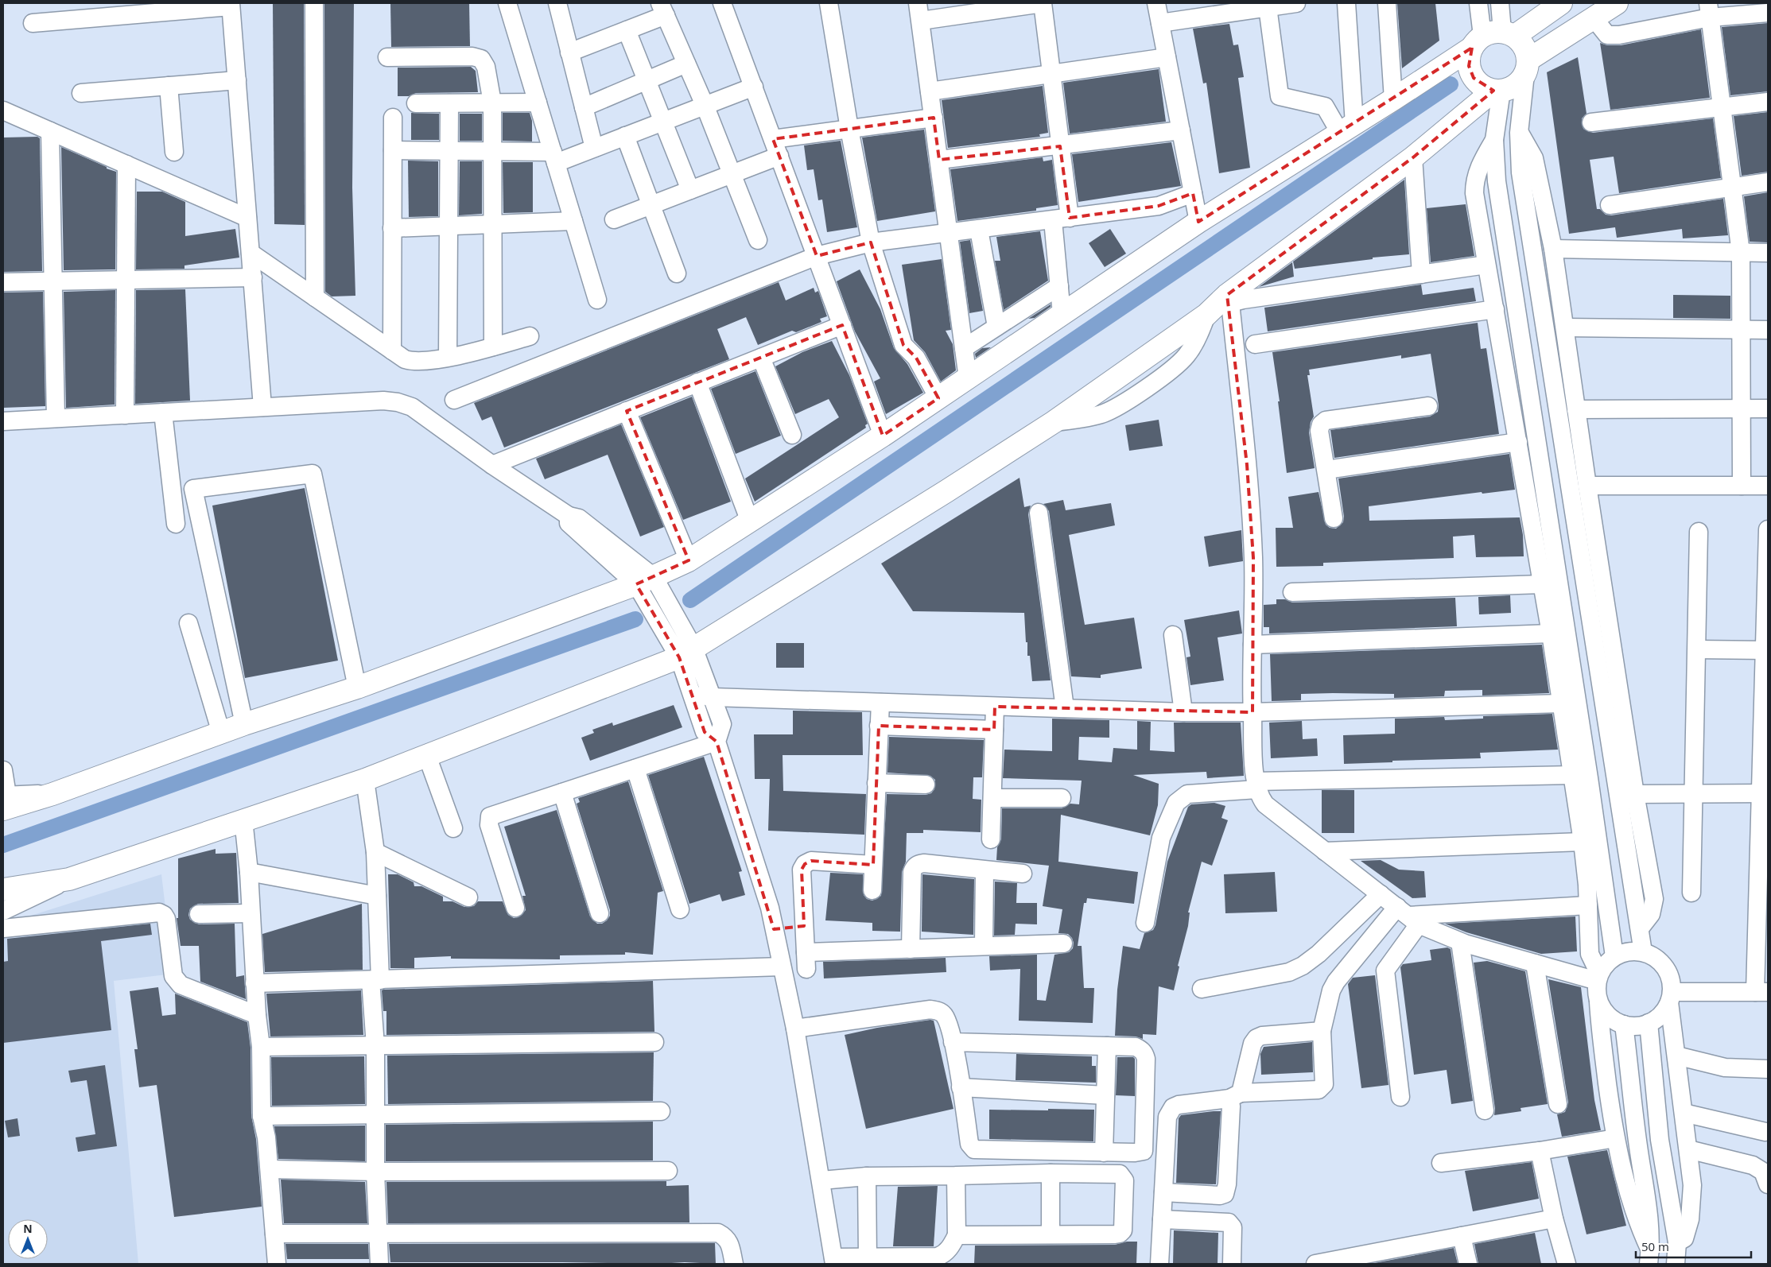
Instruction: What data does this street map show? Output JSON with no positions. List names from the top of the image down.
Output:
{
  "scale_bar": "50 m",
  "north": "top"
}
